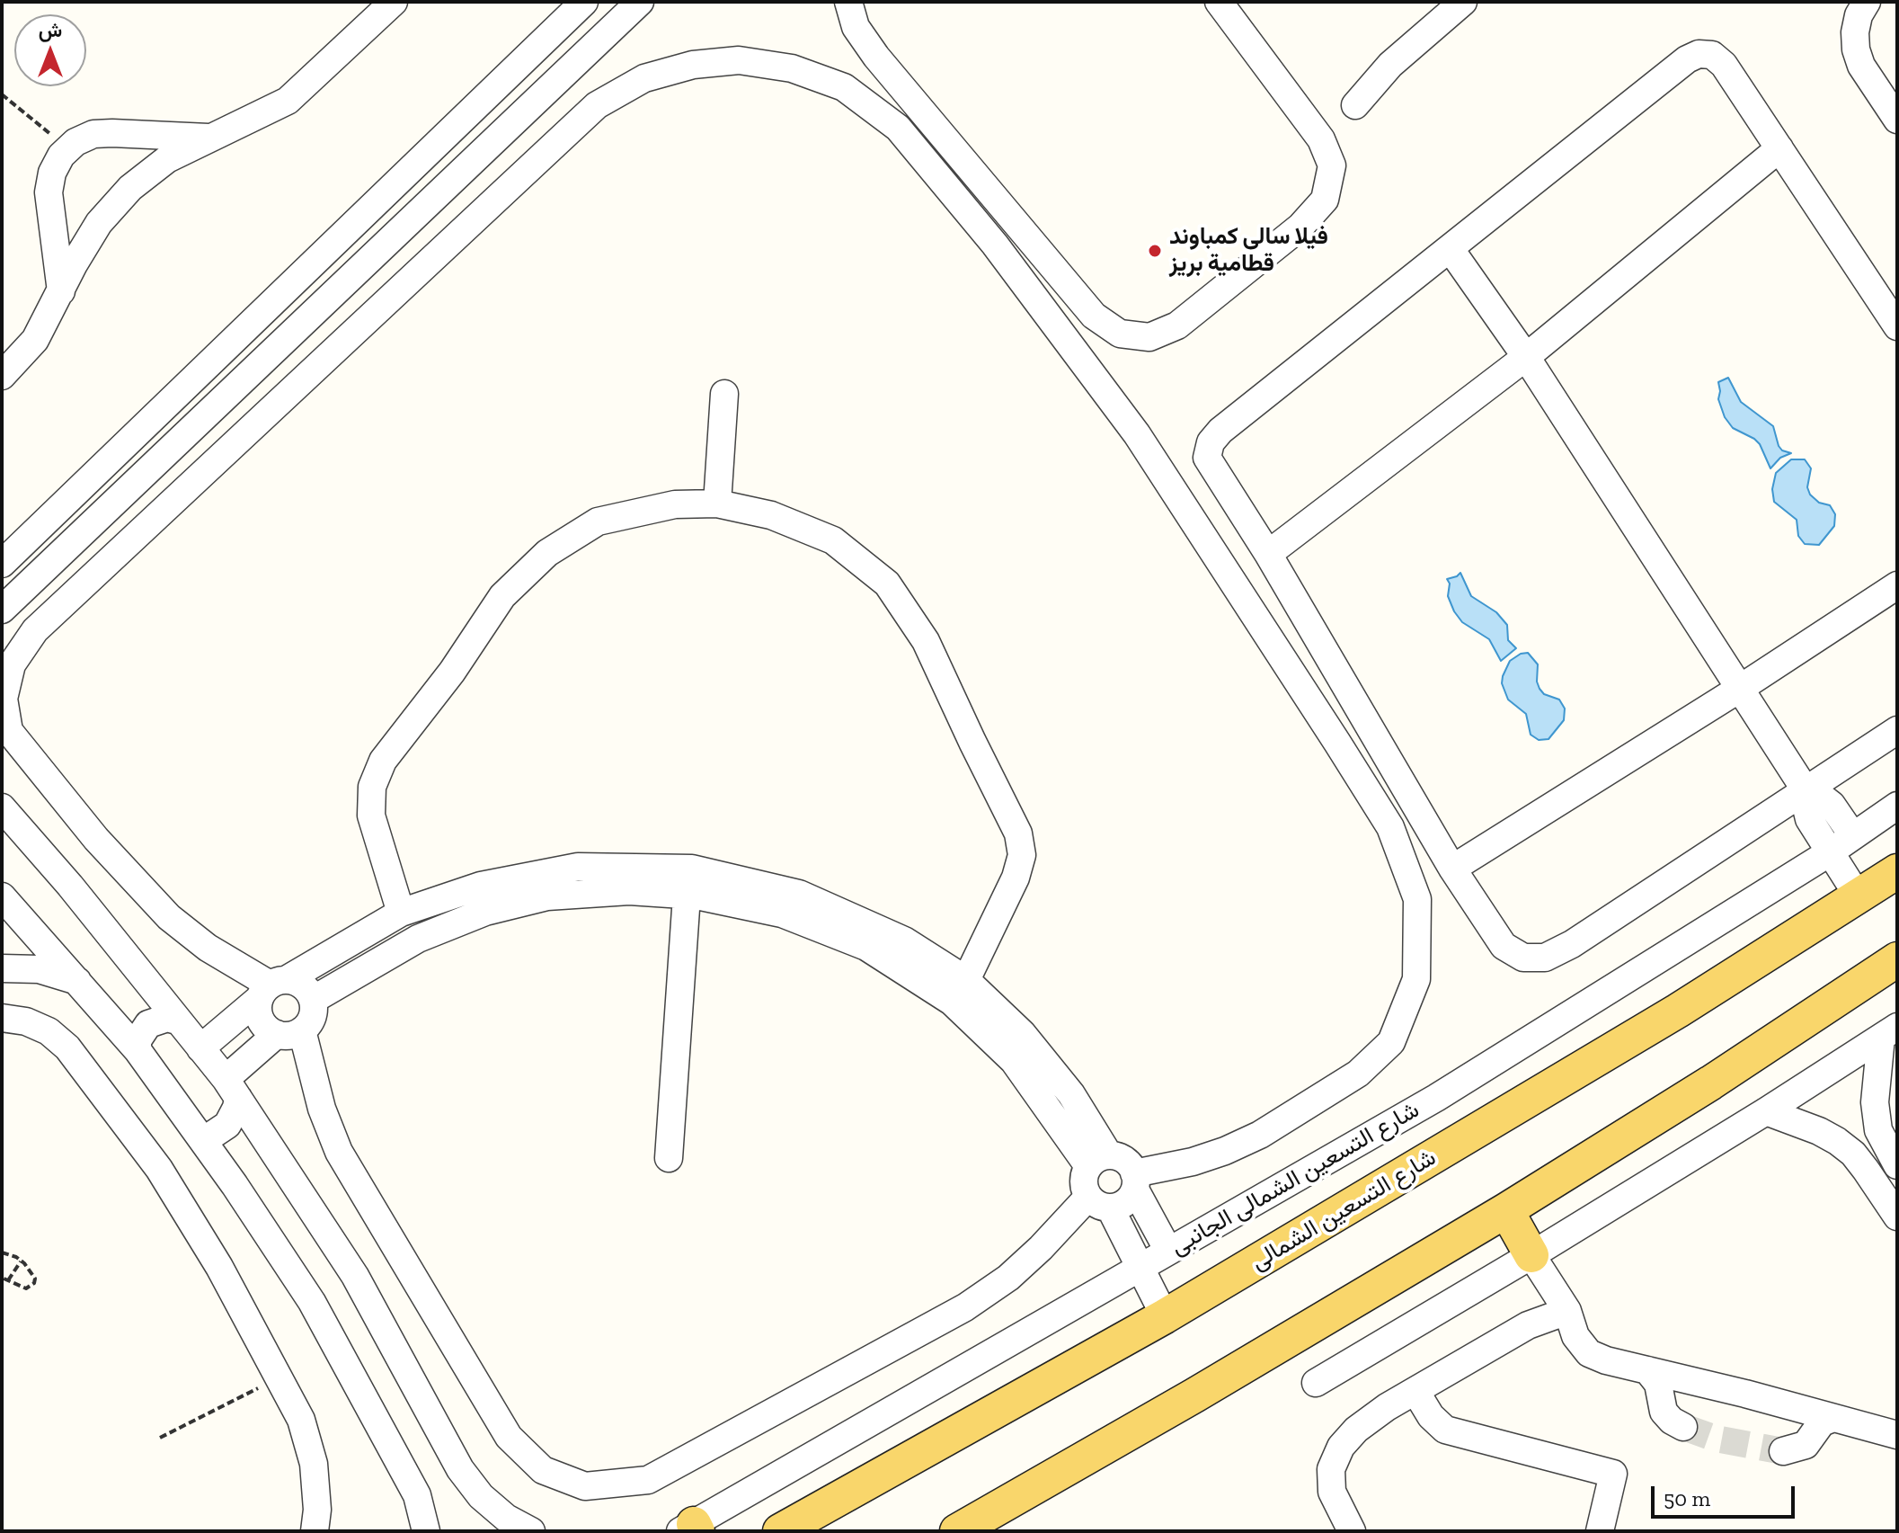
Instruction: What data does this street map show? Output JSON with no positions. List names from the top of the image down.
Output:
{
  "streets": {
    "main road": ["شارع التسعين الشمالى"],
    "street": ["شارع التسعين الشمالى الجانبى"]
  },
  "places": ["فيلا سالى كمباوند قطامية بريز"],
  "scale_bar": "50 m",
  "north": "top"
}
